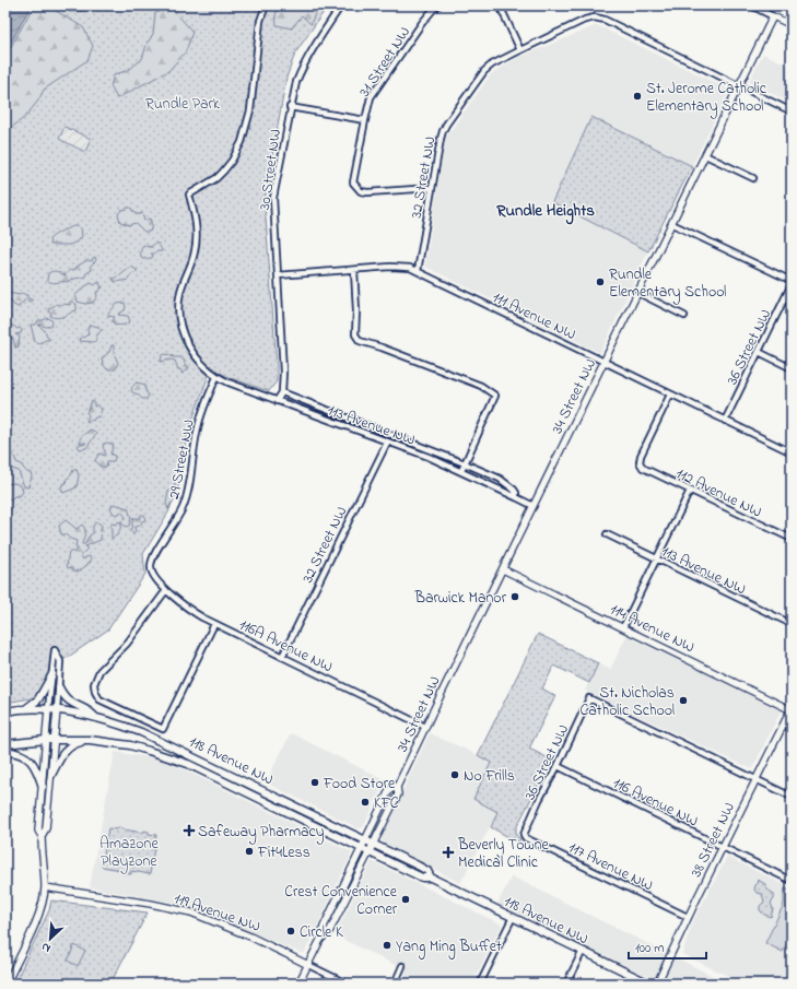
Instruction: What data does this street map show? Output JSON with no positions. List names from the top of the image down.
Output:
{
  "streets": {
    "main road": ["118 Avenue NW"],
    "street": [
      "31 Street NW",
      "30 Street NW",
      "32 Street NW",
      "111 Avenue NW",
      "36 Street NW",
      "34 Street NW",
      "113 Avenue NW",
      "29 Street NW",
      "112 Avenue NW",
      "114 Avenue NW",
      "116A Avenue NW",
      "116 Avenue NW",
      "38 Street NW",
      "117 Avenue NW",
      "119 Avenue NW"
    ]
  },
  "crossings": [
    ["31 Street NW", "32 Street NW"],
    ["30 Street NW", "111 Avenue NW"],
    ["30 Street NW", "113 Avenue NW"],
    ["32 Street NW", "111 Avenue NW"],
    ["32 Street NW", "34 Street NW"],
    ["32 Street NW", "113 Avenue NW"],
    ["32 Street NW", "116A Avenue NW"],
    ["111 Avenue NW", "36 Street NW"],
    ["111 Avenue NW", "34 Street NW"],
    ["111 Avenue NW", "112 Avenue NW"],
    ["36 Street NW", "116 Avenue NW"],
    ["36 Street NW", "38 Street NW"],
    ["36 Street NW", "117 Avenue NW"],
    ["34 Street NW", "113 Avenue NW"],
    ["34 Street NW", "114 Avenue NW"],
    ["34 Street NW", "116A Avenue NW"],
    ["34 Street NW", "118 Avenue NW"],
    ["34 Street NW", "119 Avenue NW"],
    ["113 Avenue NW", "29 Street NW"],
    ["29 Street NW", "116A Avenue NW"],
    ["114 Avenue NW", "38 Street NW"],
    ["116 Avenue NW", "38 Street NW"],
    ["38 Street NW", "117 Avenue NW"]
  ],
  "districts": ["Rundle Heights"],
  "parks": ["Rundle Park", "Amazone Playzone"],
  "places": {
    "other": [
      "St. Jerome Catholic Elementary School",
      "Rundle Elementary School",
      "Barwick Manor",
      "St. Nicholas Catholic School",
      "No Frills",
      "Food Store",
      "KFC",
      "Fit4Less",
      "Crest Convenience Corner",
      "Circle K",
      "Yang Ming Buffet"
    ],
    "health": ["Safeway Pharmacy", "Beverly Towne Medical Clinic"]
  },
  "scale_bar": "100 m",
  "north": "bottom left"
}
